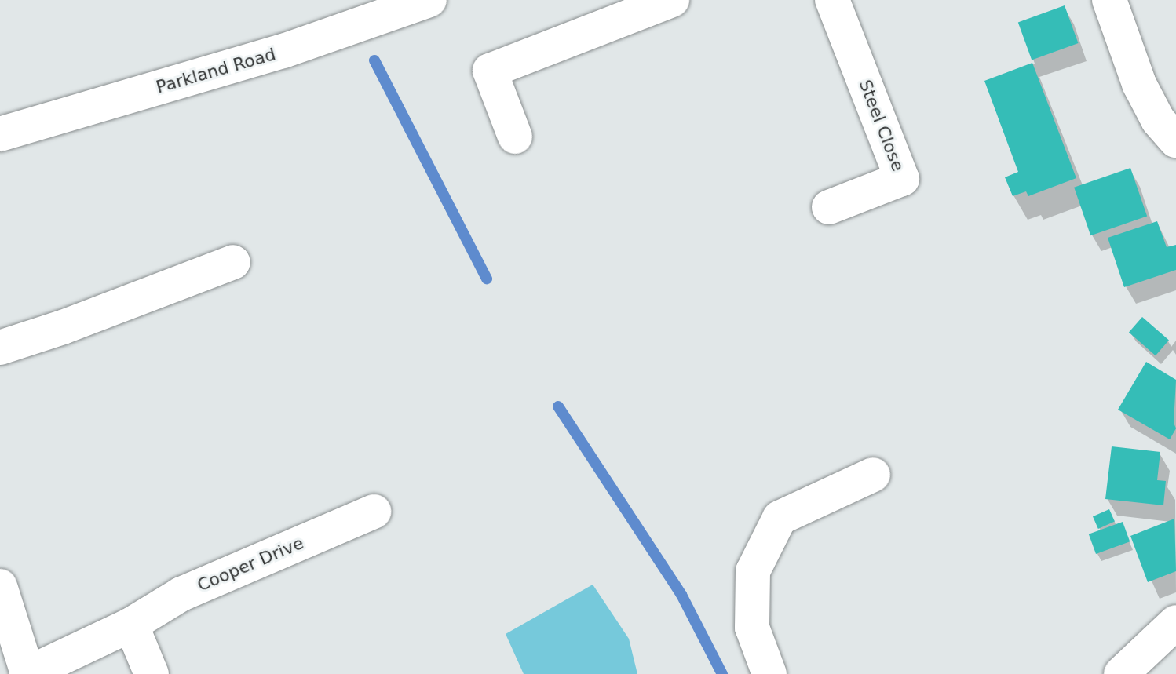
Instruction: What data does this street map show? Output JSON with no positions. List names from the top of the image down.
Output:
{
  "streets": {
    "street": ["Parkland Road", "Steel Close", "Cooper Drive"]
  }
}
